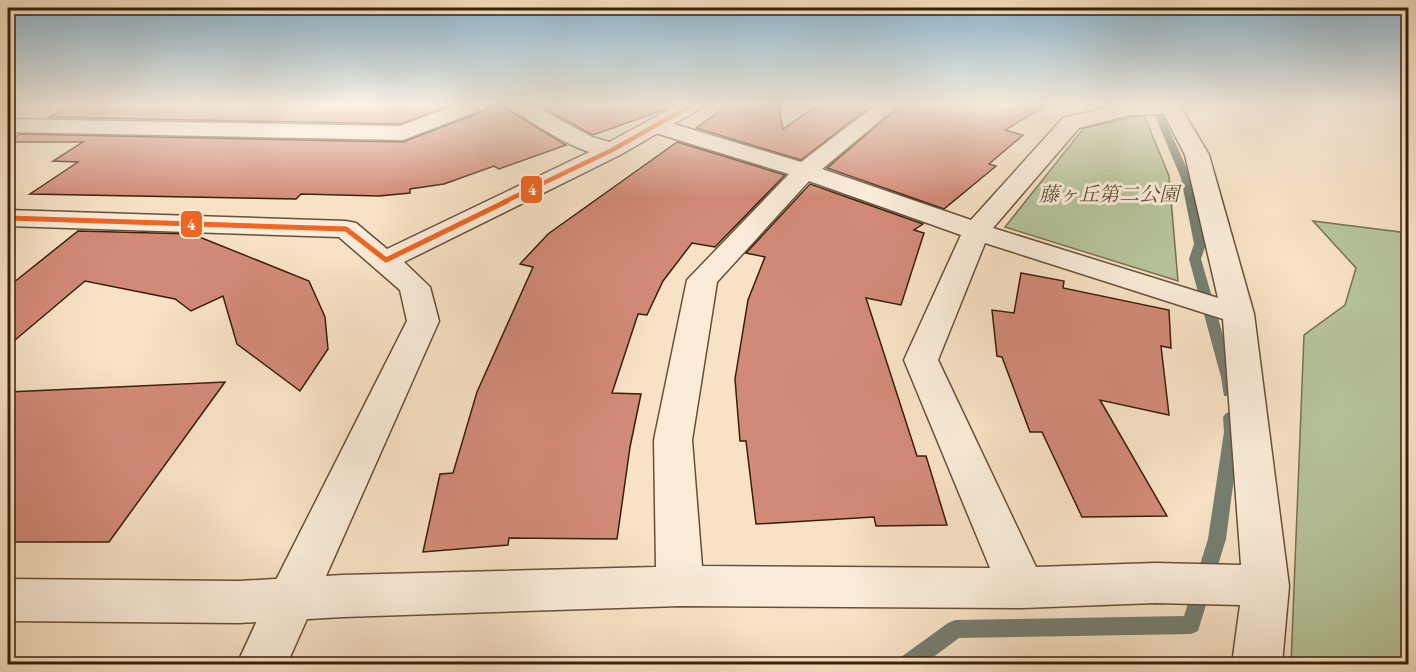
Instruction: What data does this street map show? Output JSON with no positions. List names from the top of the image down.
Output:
{
  "parks": ["藤ヶ丘第二公園"],
  "lines": ["transit line 4"]
}
